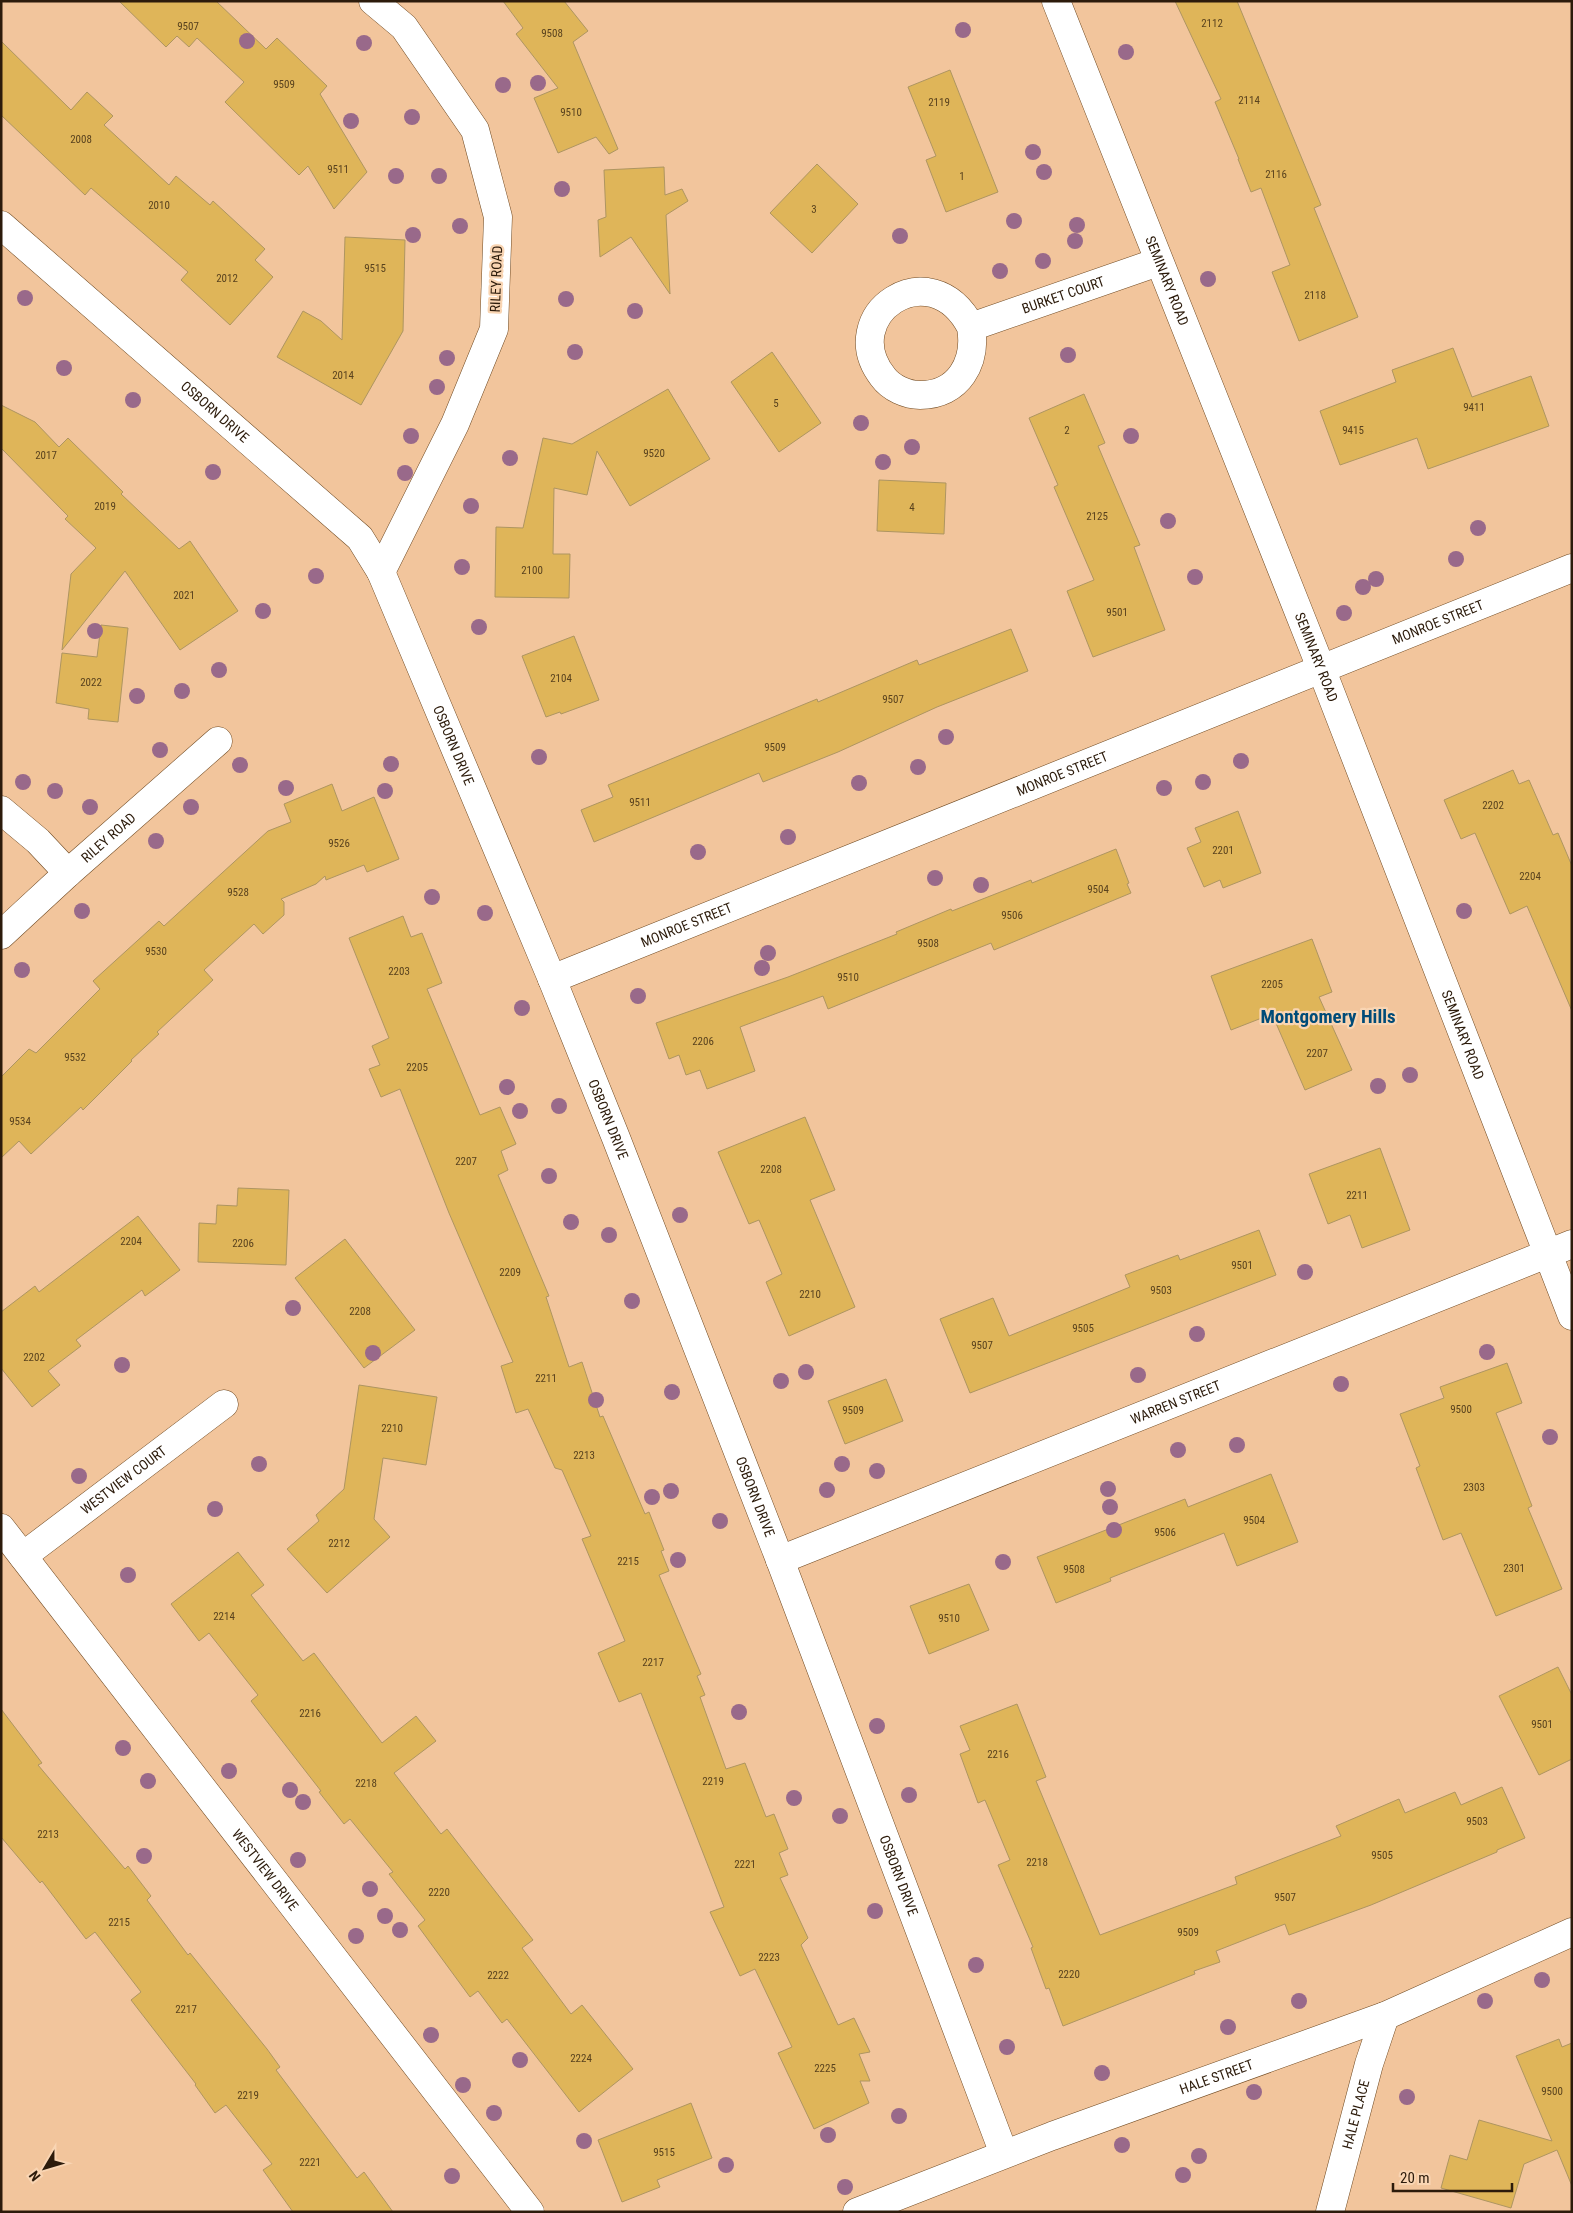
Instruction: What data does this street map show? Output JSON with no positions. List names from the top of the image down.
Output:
{
  "streets": {
    "street": [
      "RILEY ROAD",
      "SEMINARY ROAD",
      "BURKET COURT",
      "OSBORN DRIVE",
      "MONROE STREET",
      "WARREN STREET",
      "WESTVIEW COURT",
      "WESTVIEW DRIVE",
      "HALE STREET",
      "HALE PLACE"
    ]
  },
  "crossings": [
    ["RILEY ROAD", "OSBORN DRIVE"],
    ["SEMINARY ROAD", "BURKET COURT"],
    ["SEMINARY ROAD", "MONROE STREET"],
    ["SEMINARY ROAD", "WARREN STREET"],
    ["OSBORN DRIVE", "MONROE STREET"],
    ["OSBORN DRIVE", "WARREN STREET"],
    ["OSBORN DRIVE", "HALE STREET"],
    ["WESTVIEW COURT", "WESTVIEW DRIVE"],
    ["HALE STREET", "HALE PLACE"]
  ],
  "districts": ["Montgomery Hills"],
  "house_numbers": [
    "2112",
    "9507",
    "9508",
    "9509",
    "2114",
    "2119",
    "9510",
    "2008",
    "9511",
    "2116",
    "1",
    "2010",
    "3",
    "9515",
    "2012",
    "2118",
    "2014",
    "5",
    "9411",
    "2",
    "9415",
    "9520",
    "2017",
    "2019",
    "4",
    "2125",
    "2100",
    "2021",
    "9501",
    "2104",
    "2022",
    "9507",
    "9509",
    "9511",
    "2202",
    "9526",
    "2201",
    "2204",
    "9504",
    "9528",
    "9506",
    "9508",
    "9530",
    "2203",
    "9510",
    "2205",
    "2206",
    "2207",
    "9532",
    "2205",
    "9534",
    "2207",
    "2208",
    "2211",
    "2204",
    "2206",
    "9501",
    "2209",
    "9503",
    "2210",
    "2208",
    "9505",
    "9507",
    "2202",
    "2211",
    "9500",
    "9509",
    "2210",
    "2213",
    "2303",
    "9504",
    "9506",
    "2212",
    "2215",
    "2301",
    "9508",
    "2214",
    "9510",
    "2217",
    "2216",
    "9501",
    "2216",
    "2219",
    "2218",
    "9503",
    "2213",
    "9505",
    "2218",
    "2221",
    "2220",
    "9507",
    "2215",
    "9509",
    "2223",
    "2220",
    "2222",
    "2217",
    "2224",
    "2225",
    "9500",
    "2219",
    "9515",
    "2221"
  ],
  "scale_bar": "20 m",
  "north": "bottom left"
}
